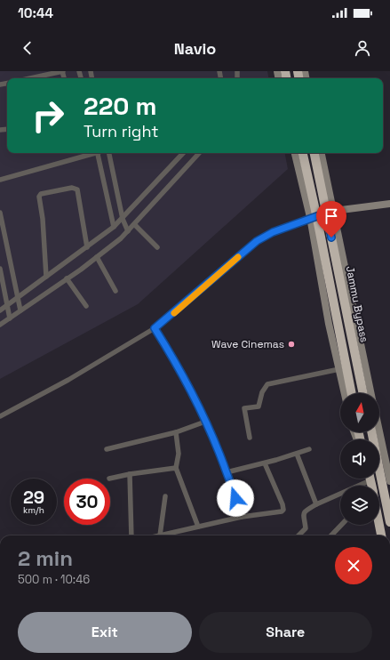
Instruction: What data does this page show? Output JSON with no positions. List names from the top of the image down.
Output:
{
  "streets": {
    "highway": ["Jammu Bypass"]
  },
  "places": ["Wave Cinemas"],
  "north": "top",
  "page": {
    "status": "10:44",
    "header": "Navio",
    "turn": ["220 m", "Turn right"],
    "speed": "29 km/h",
    "limit": "30",
    "heading": ["2 min", "500 m · 10:46"],
    "buttons": ["Exit", "Share"]
  }
}
